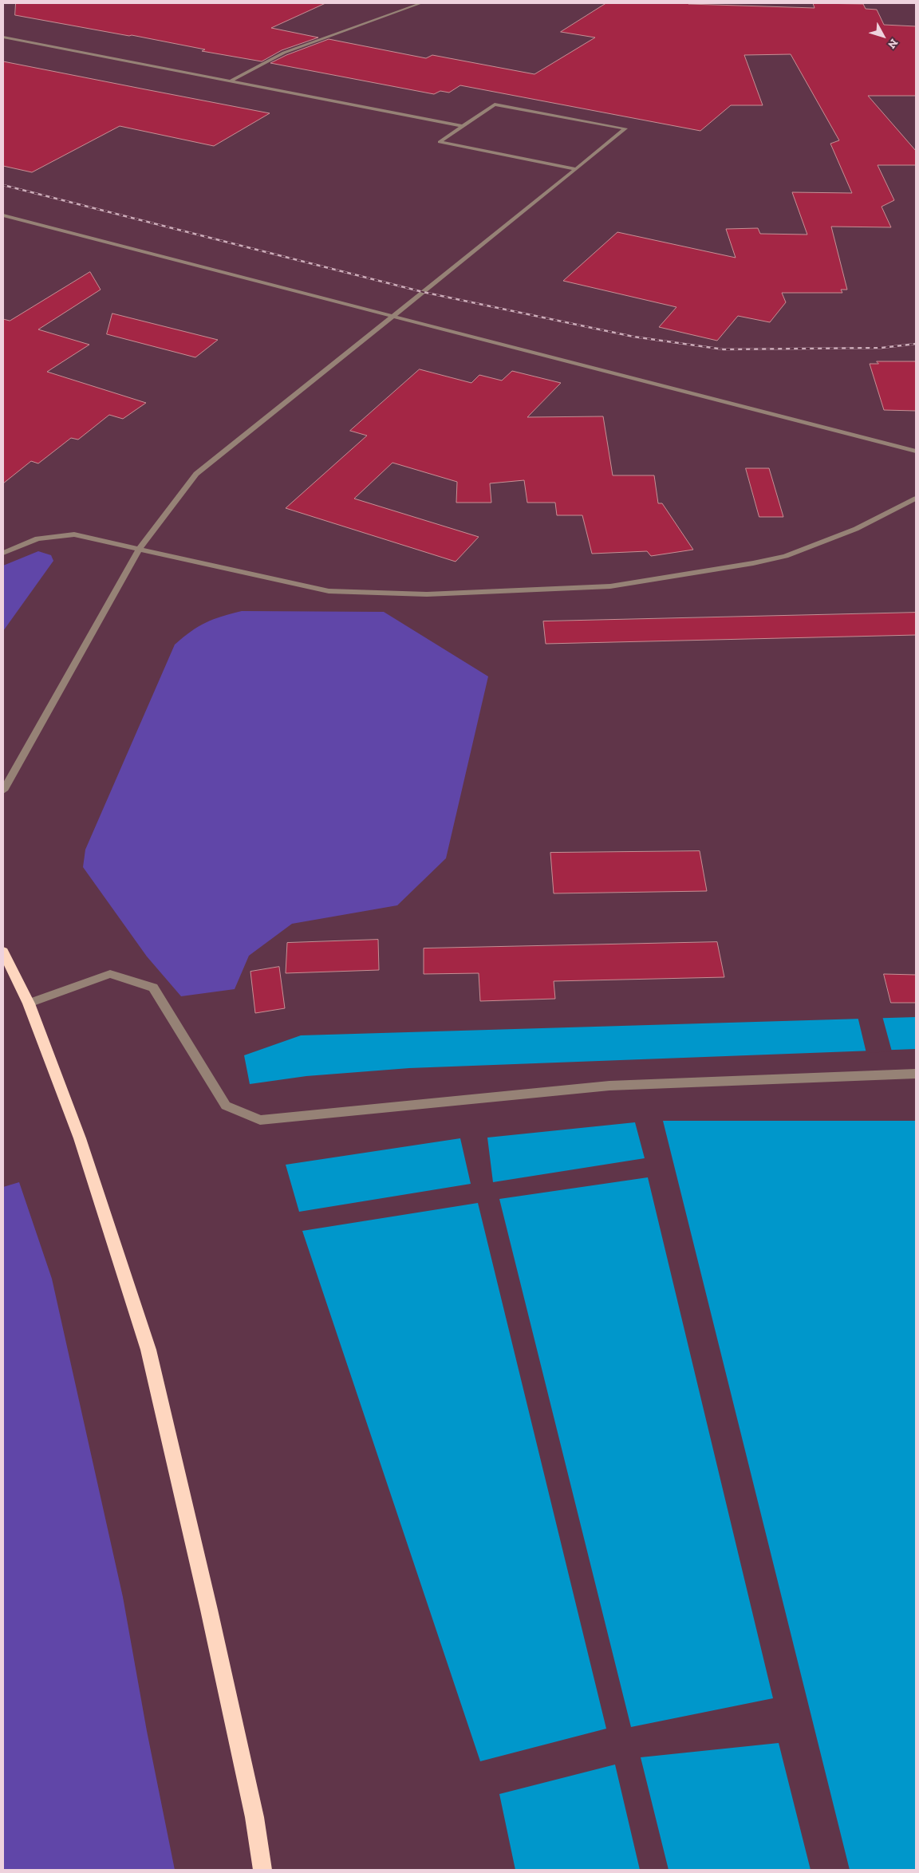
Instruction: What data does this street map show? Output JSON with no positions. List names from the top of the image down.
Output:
{
  "north": "bottom right"
}
